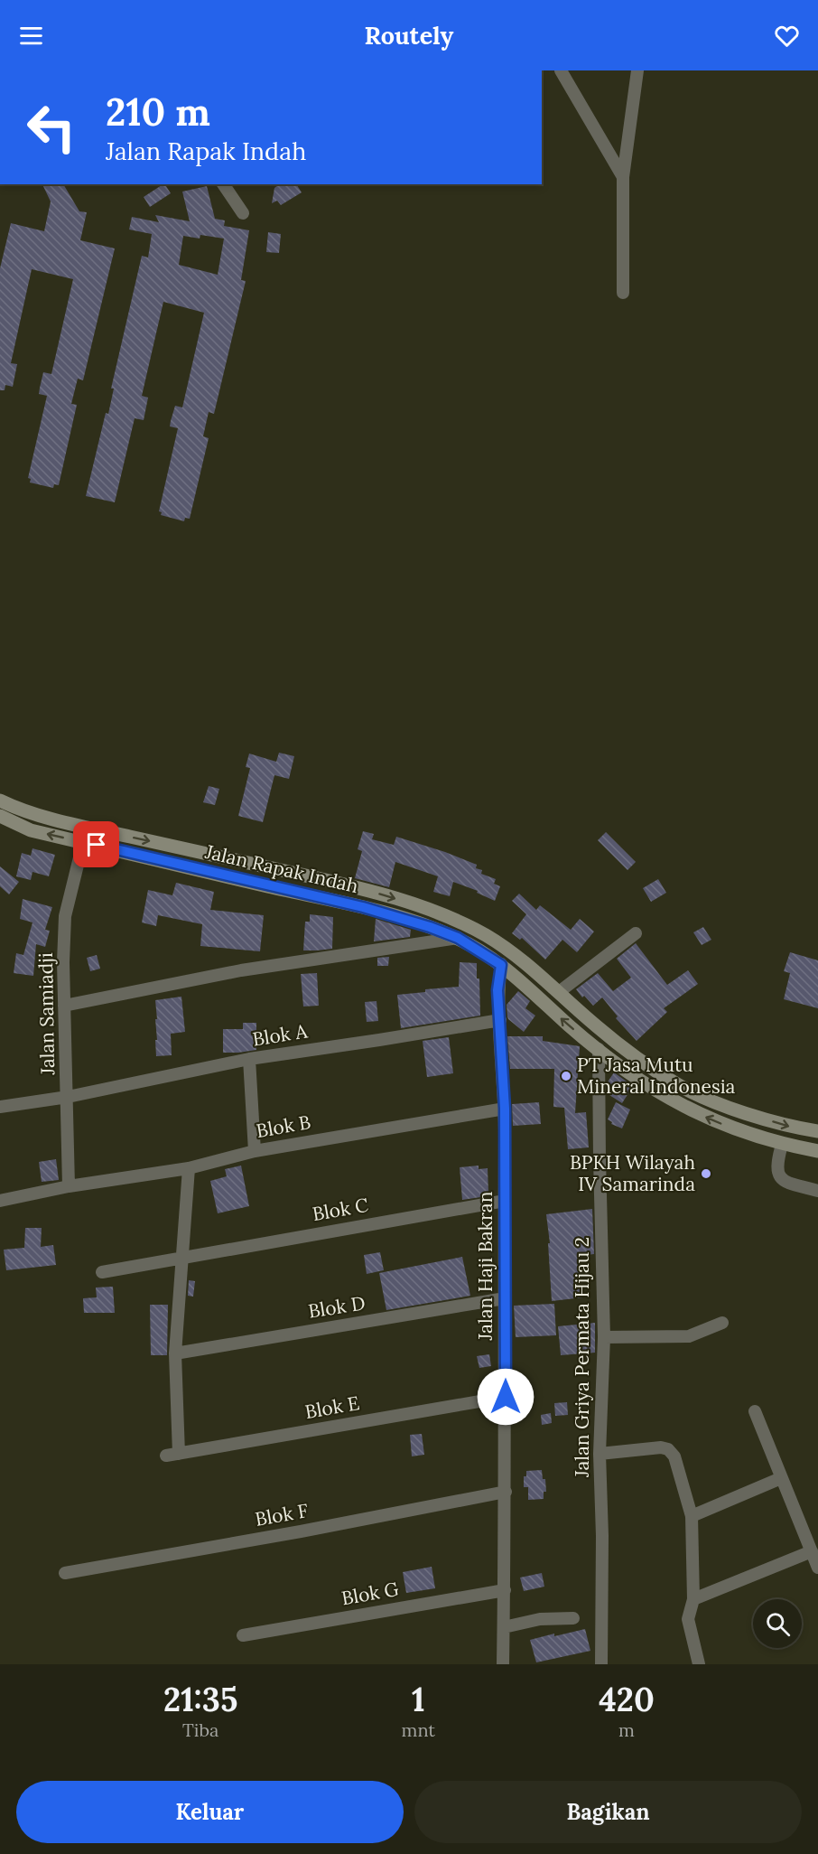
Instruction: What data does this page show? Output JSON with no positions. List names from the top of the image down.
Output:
{
  "streets": {
    "main road": ["Jalan Rapak Indah"],
    "street": [
      "Jalan Samiadji",
      "Blok A",
      "Blok B",
      "Blok C",
      "Jalan Haji Bakran",
      "Blok D",
      "Jalan Griya Permata Hijau 2",
      "Blok E",
      "Blok F",
      "Blok G"
    ]
  },
  "crossings": [
    ["Jalan Rapak Indah", "Jalan Samiadji"],
    ["Jalan Rapak Indah", "Jalan Haji Bakran"],
    ["Jalan Rapak Indah", "Jalan Griya Permata Hijau 2"],
    ["Jalan Samiadji", "Blok A"],
    ["Jalan Samiadji", "Blok B"],
    ["Blok A", "Jalan Haji Bakran"],
    ["Blok B", "Jalan Haji Bakran"],
    ["Blok C", "Jalan Haji Bakran"],
    ["Jalan Haji Bakran", "Blok D"],
    ["Jalan Haji Bakran", "Blok E"],
    ["Jalan Haji Bakran", "Blok F"],
    ["Jalan Haji Bakran", "Blok G"],
    ["Blok D", "Blok E"]
  ],
  "places": ["PT Jasa Mutu Mineral Indonesia", "BPKH Wilayah IV Samarinda"],
  "page": {
    "header": "Routely",
    "turn": ["210 m", "Jalan Rapak Indah"],
    "eta": [
      "21:35",
      "Tiba",
      "1",
      "mnt",
      "420",
      "m"
    ],
    "buttons": ["Keluar", "Bagikan"]
  }
}
